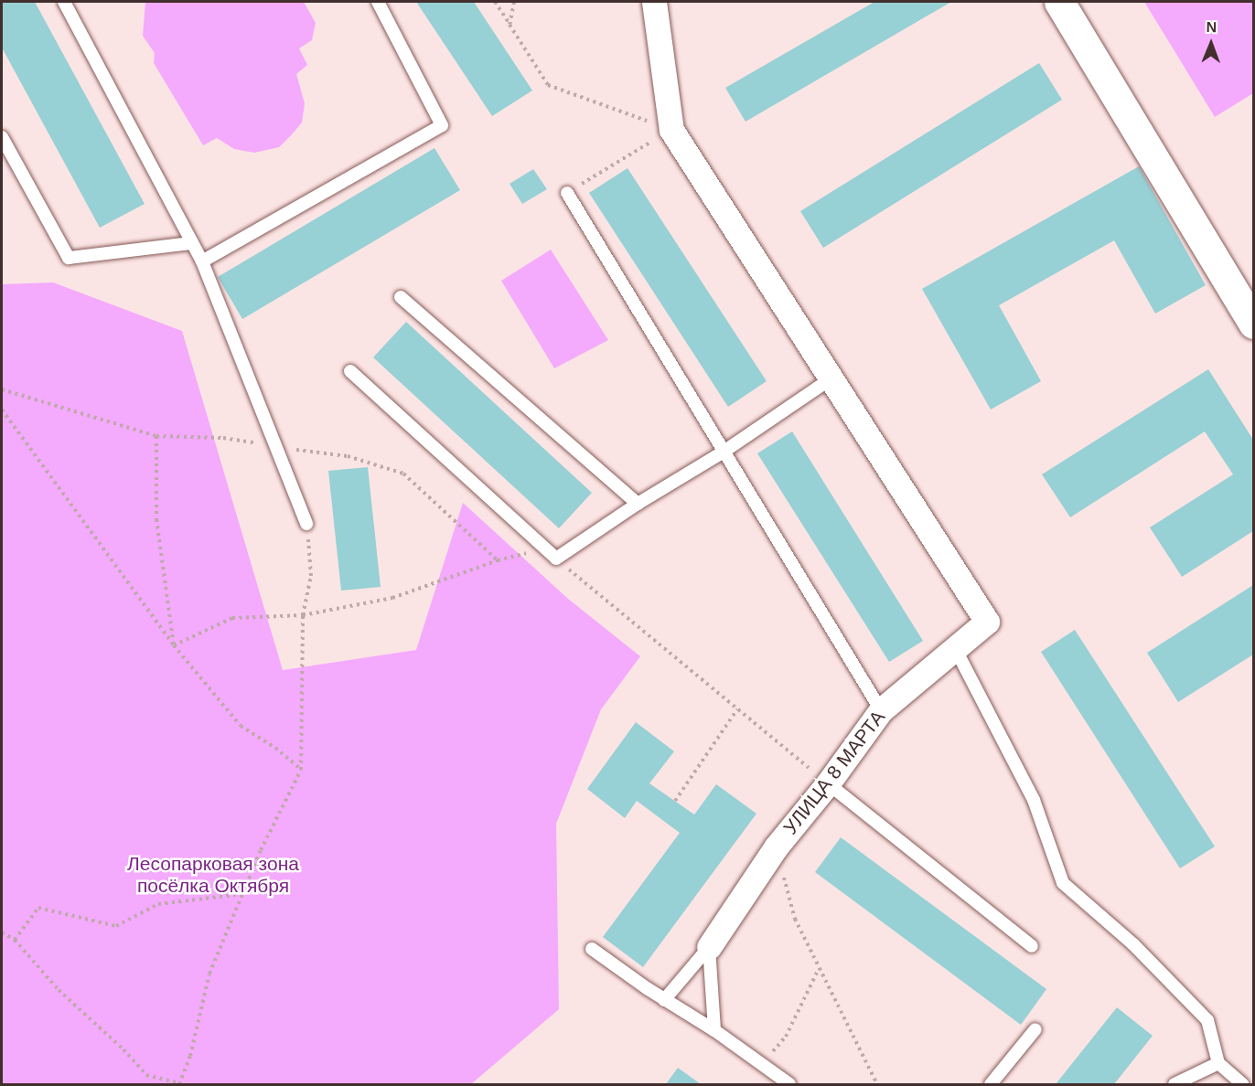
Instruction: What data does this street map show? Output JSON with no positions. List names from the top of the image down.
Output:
{
  "streets": {
    "street": ["УЛИЦА 8 МАРТА"]
  },
  "parks": ["Лесопарковая зона посёлка Октября"],
  "north": "top"
}
